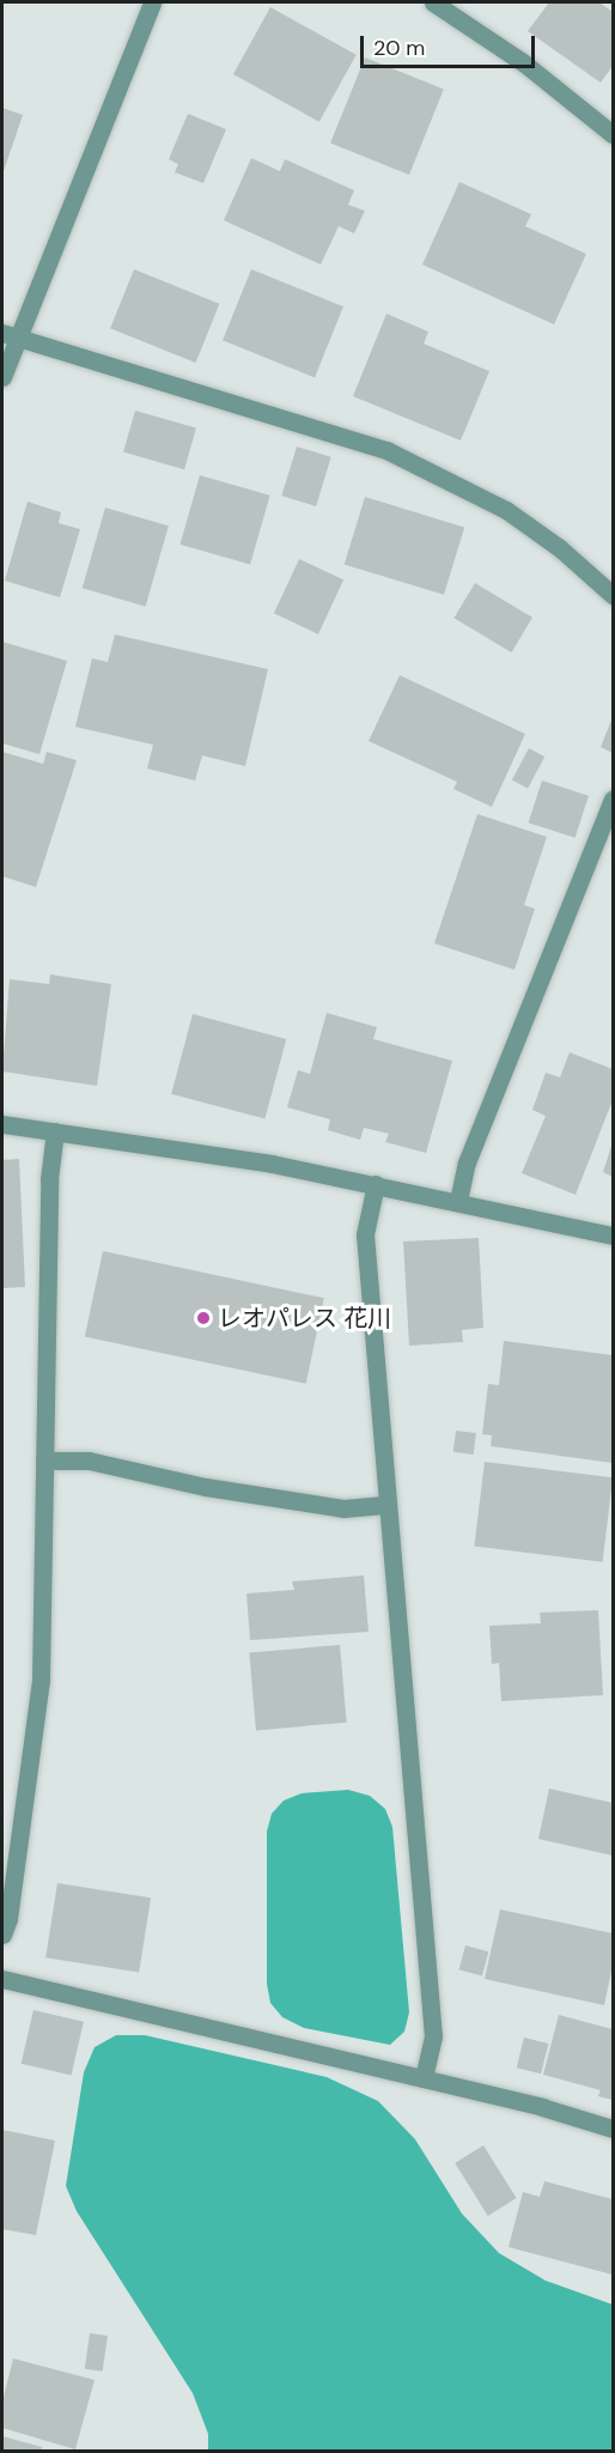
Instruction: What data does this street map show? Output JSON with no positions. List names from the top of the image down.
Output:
{
  "places": ["レオパレス 花川"],
  "scale_bar": "20 m"
}
